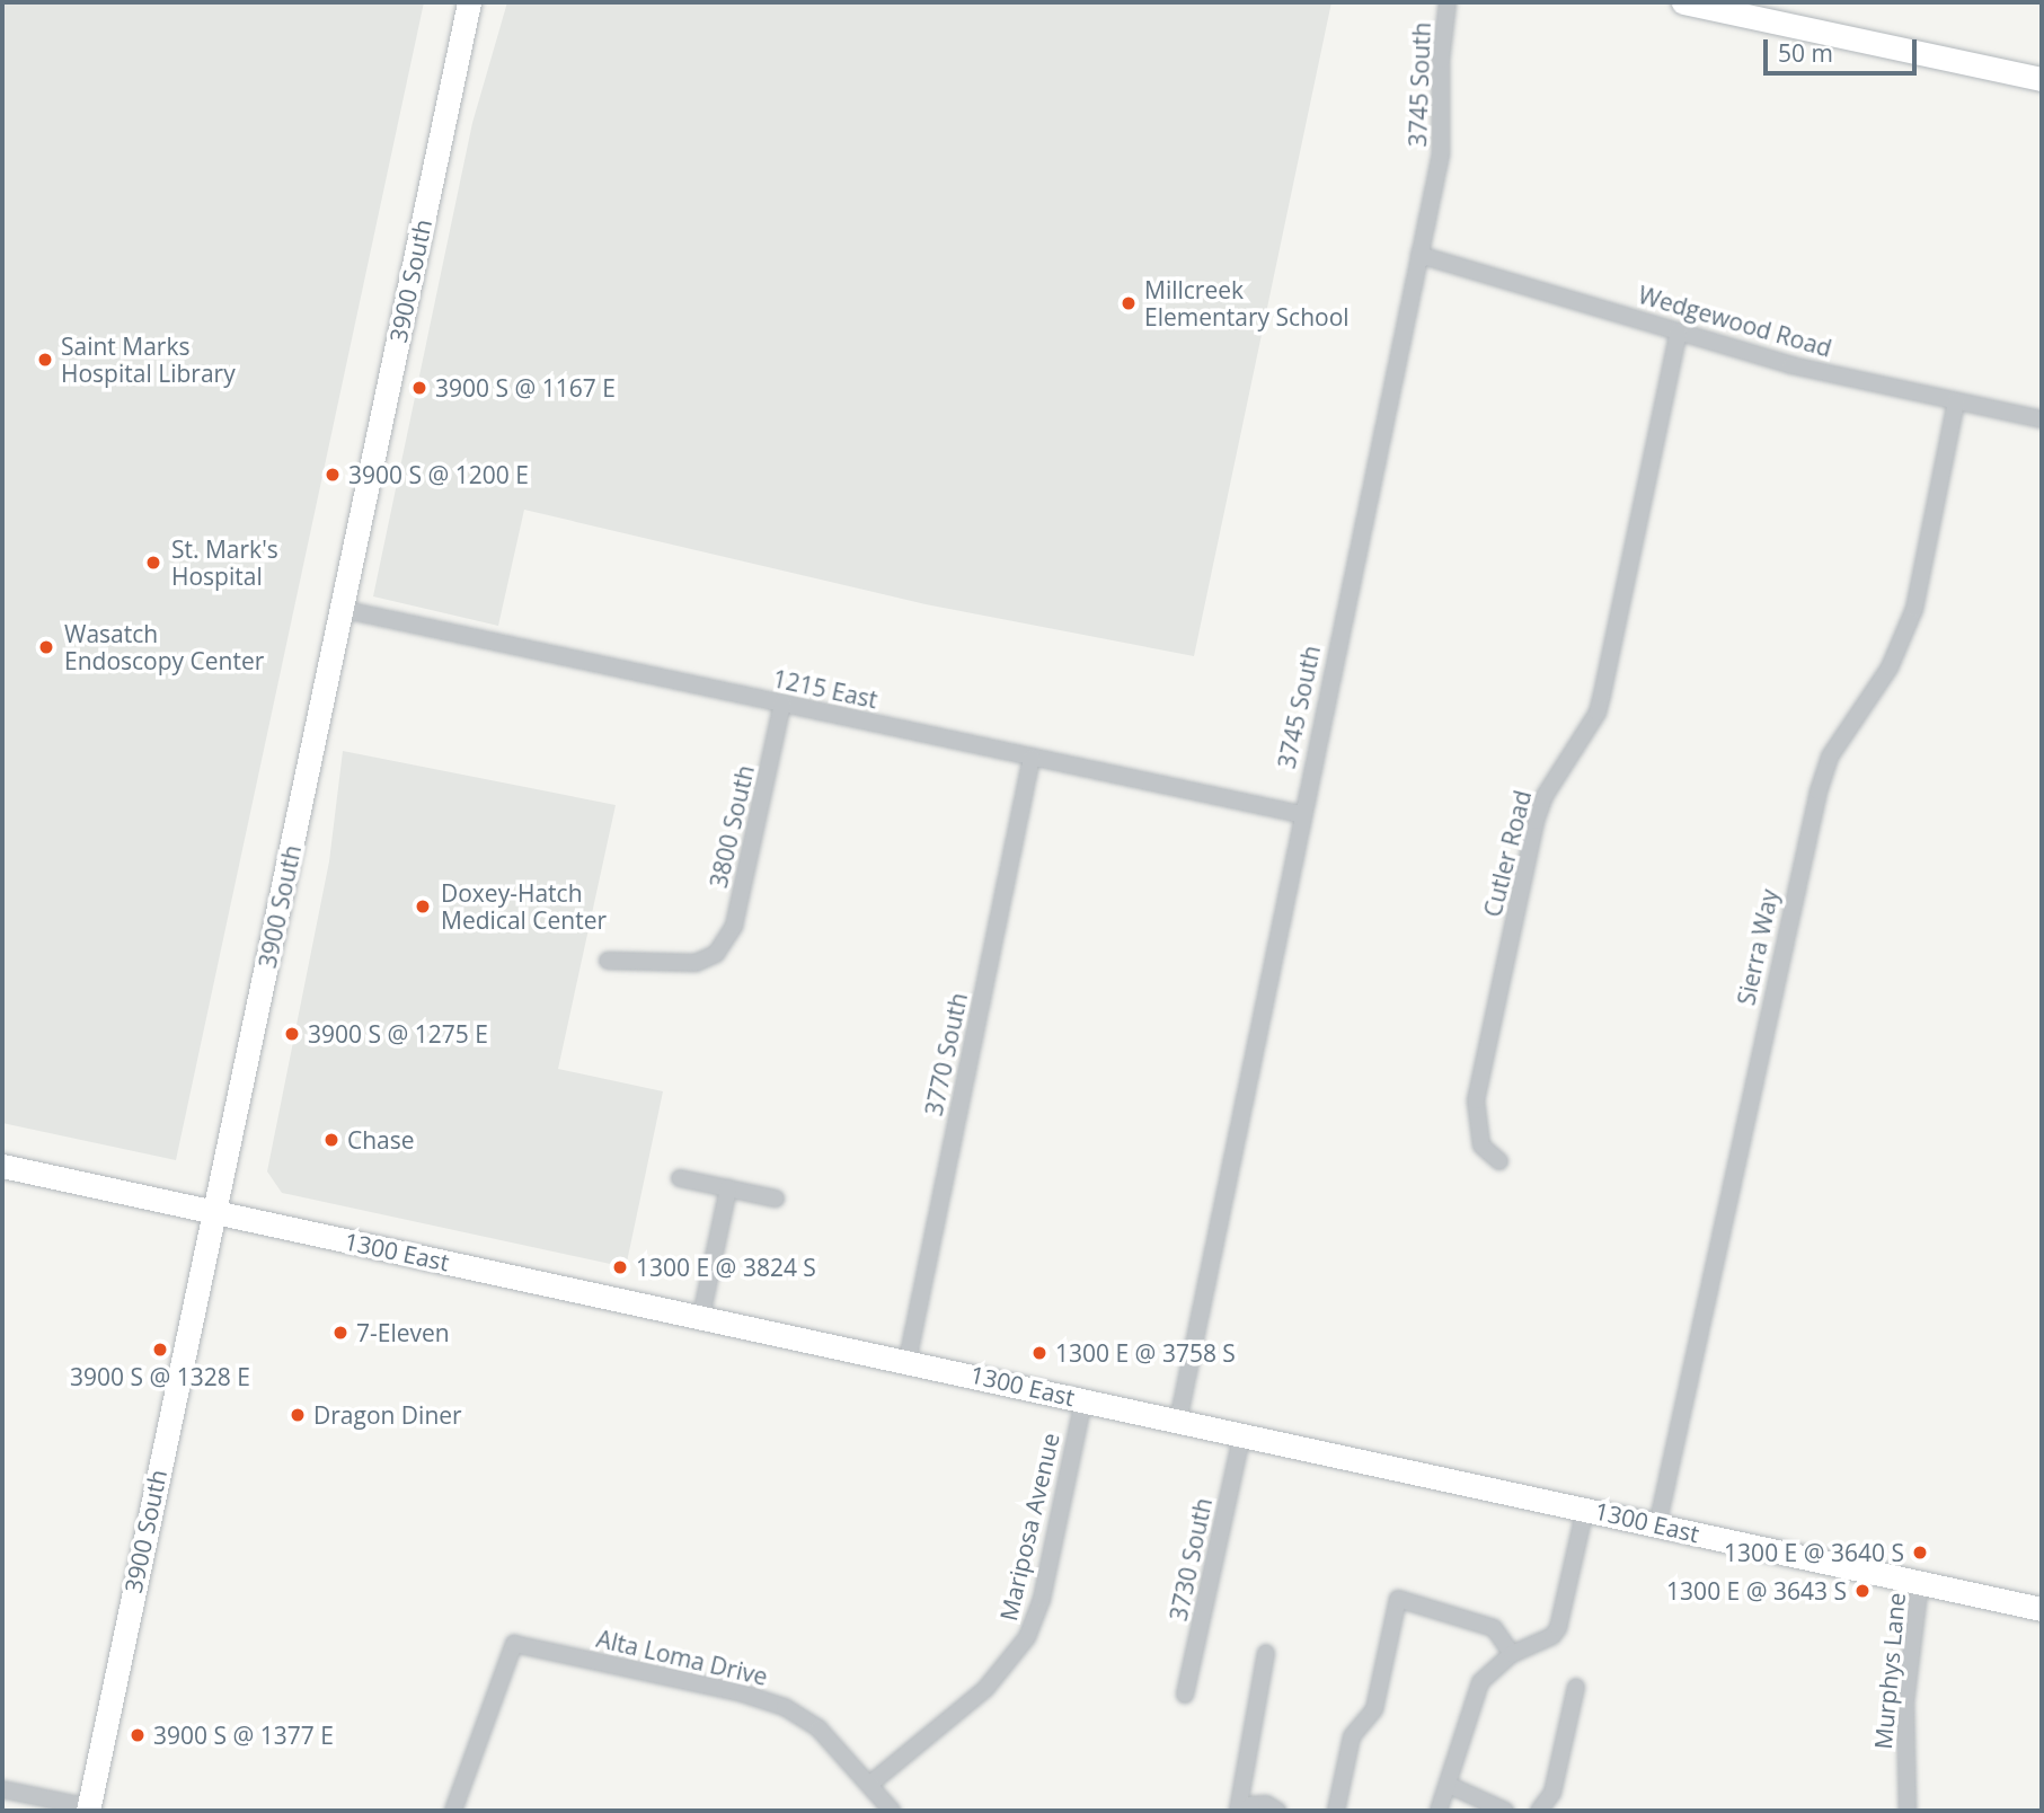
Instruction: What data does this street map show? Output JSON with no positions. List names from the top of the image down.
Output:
{
  "streets": {
    "main road": ["3900 South", "1300 East"],
    "street": [
      "3745 South",
      "Wedgewood Road",
      "1215 East",
      "3800 South",
      "Cutler Road",
      "Sierra Way",
      "3770 South",
      "Mariposa Avenue",
      "3730 South",
      "Alta Loma Drive",
      "Murphys Lane"
    ]
  },
  "crossings": [
    ["3745 South", "Wedgewood Road"],
    ["3745 South", "1215 East"],
    ["3745 South", "1300 East"],
    ["3900 South", "1215 East"],
    ["3900 South", "1300 East"],
    ["Wedgewood Road", "Cutler Road"],
    ["Wedgewood Road", "Sierra Way"],
    ["1215 East", "3800 South"],
    ["1215 East", "3770 South"],
    ["Sierra Way", "1300 East"],
    ["3770 South", "1300 East"],
    ["1300 East", "Mariposa Avenue"],
    ["1300 East", "3730 South"],
    ["1300 East", "Murphys Lane"],
    ["Mariposa Avenue", "Alta Loma Drive"]
  ],
  "places": [
    "Millcreek Elementary School",
    "Saint Marks Hospital Library",
    "3900 S @ 1167 E",
    "3900 S @ 1200 E",
    "St. Mark's Hospital",
    "Wasatch Endoscopy Center",
    "Doxey-Hatch Medical Center",
    "3900 S @ 1275 E",
    "Chase",
    "1300 E @ 3824 S",
    "7-Eleven",
    "3900 S @ 1328 E",
    "1300 E @ 3758 S",
    "Dragon Diner",
    "1300 E @ 3640 S",
    "1300 E @ 3643 S",
    "3900 S @ 1377 E"
  ],
  "scale_bar": "50 m"
}
